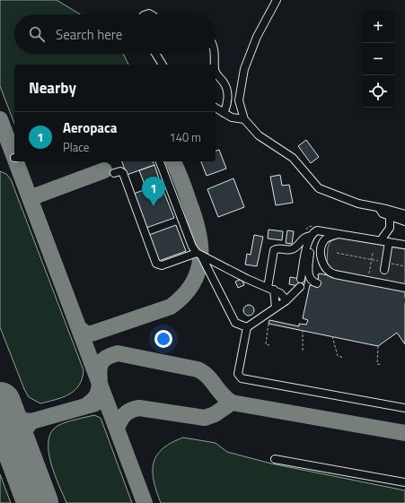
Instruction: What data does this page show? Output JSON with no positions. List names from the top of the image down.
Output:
{
  "page": {
    "map_buttons": ["+", "−"],
    "search": "Search here",
    "heading": "Nearby",
    "list": [
      {
        "mark": "1",
        "name": "Aeropaca",
        "note": "Place",
        "value": "140 m"
      }
    ],
    "pins": "1"
  }
}
